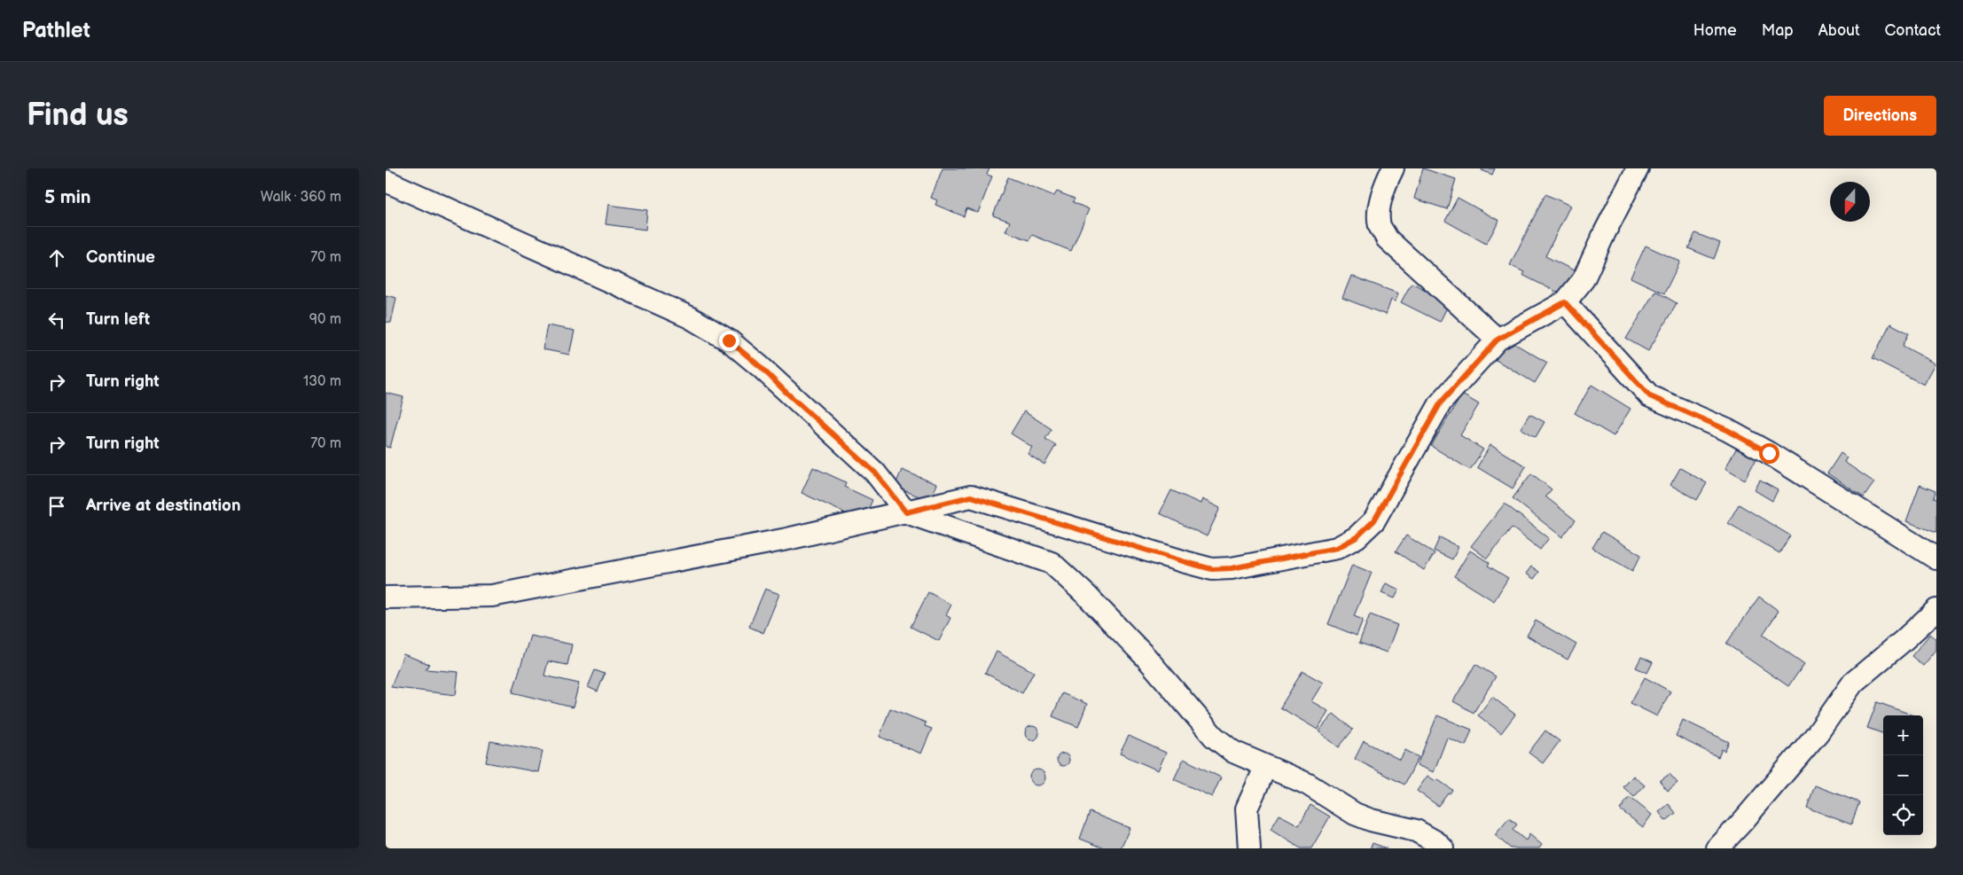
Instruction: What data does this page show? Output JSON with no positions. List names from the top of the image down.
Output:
{
  "north": "bottom",
  "page": {
    "header": "Pathlet",
    "nav": [
      "Home",
      "Map",
      "About",
      "Contact"
    ],
    "buttons": "Directions",
    "title": "Find us",
    "heading": ["5 min", "Walk · 360 m"],
    "list": [
      ["Continue", "70 m"],
      ["Turn left", "90 m"],
      ["Turn right", "130 m"],
      ["Turn right", "70 m"],
      "Arrive at destination"
    ],
    "map_buttons": ["+", "−"]
  }
}
